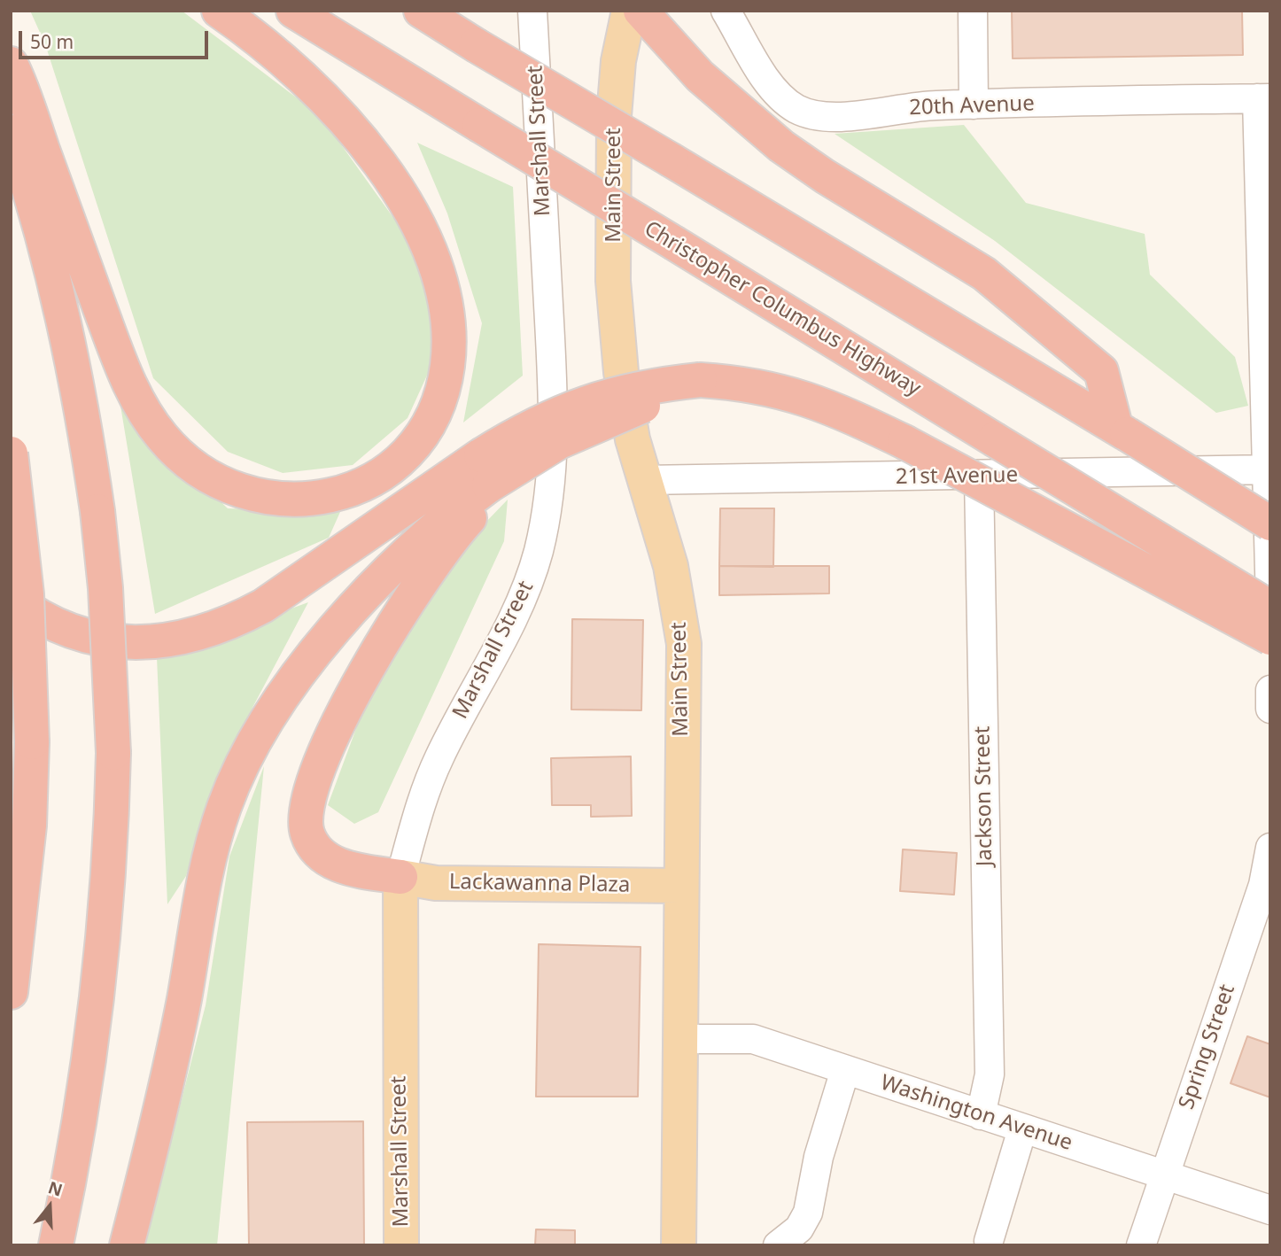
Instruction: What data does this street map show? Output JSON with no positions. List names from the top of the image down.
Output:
{
  "streets": {
    "highway": ["Christopher Columbus Highway"],
    "main road": ["Marshall Street", "Main Street", "Lackawanna Plaza"],
    "street": [
      "20th Avenue",
      "21st Avenue",
      "Jackson Street",
      "Spring Street",
      "Washington Avenue"
    ]
  },
  "crossings": [
    ["Marshall Street", "Lackawanna Plaza"],
    ["Main Street", "21st Avenue"],
    ["Main Street", "Lackawanna Plaza"],
    ["Main Street", "Washington Avenue"],
    ["21st Avenue", "Jackson Street"],
    ["Jackson Street", "Washington Avenue"],
    ["Spring Street", "Washington Avenue"]
  ],
  "scale_bar": "50 m",
  "north": "top"
}
